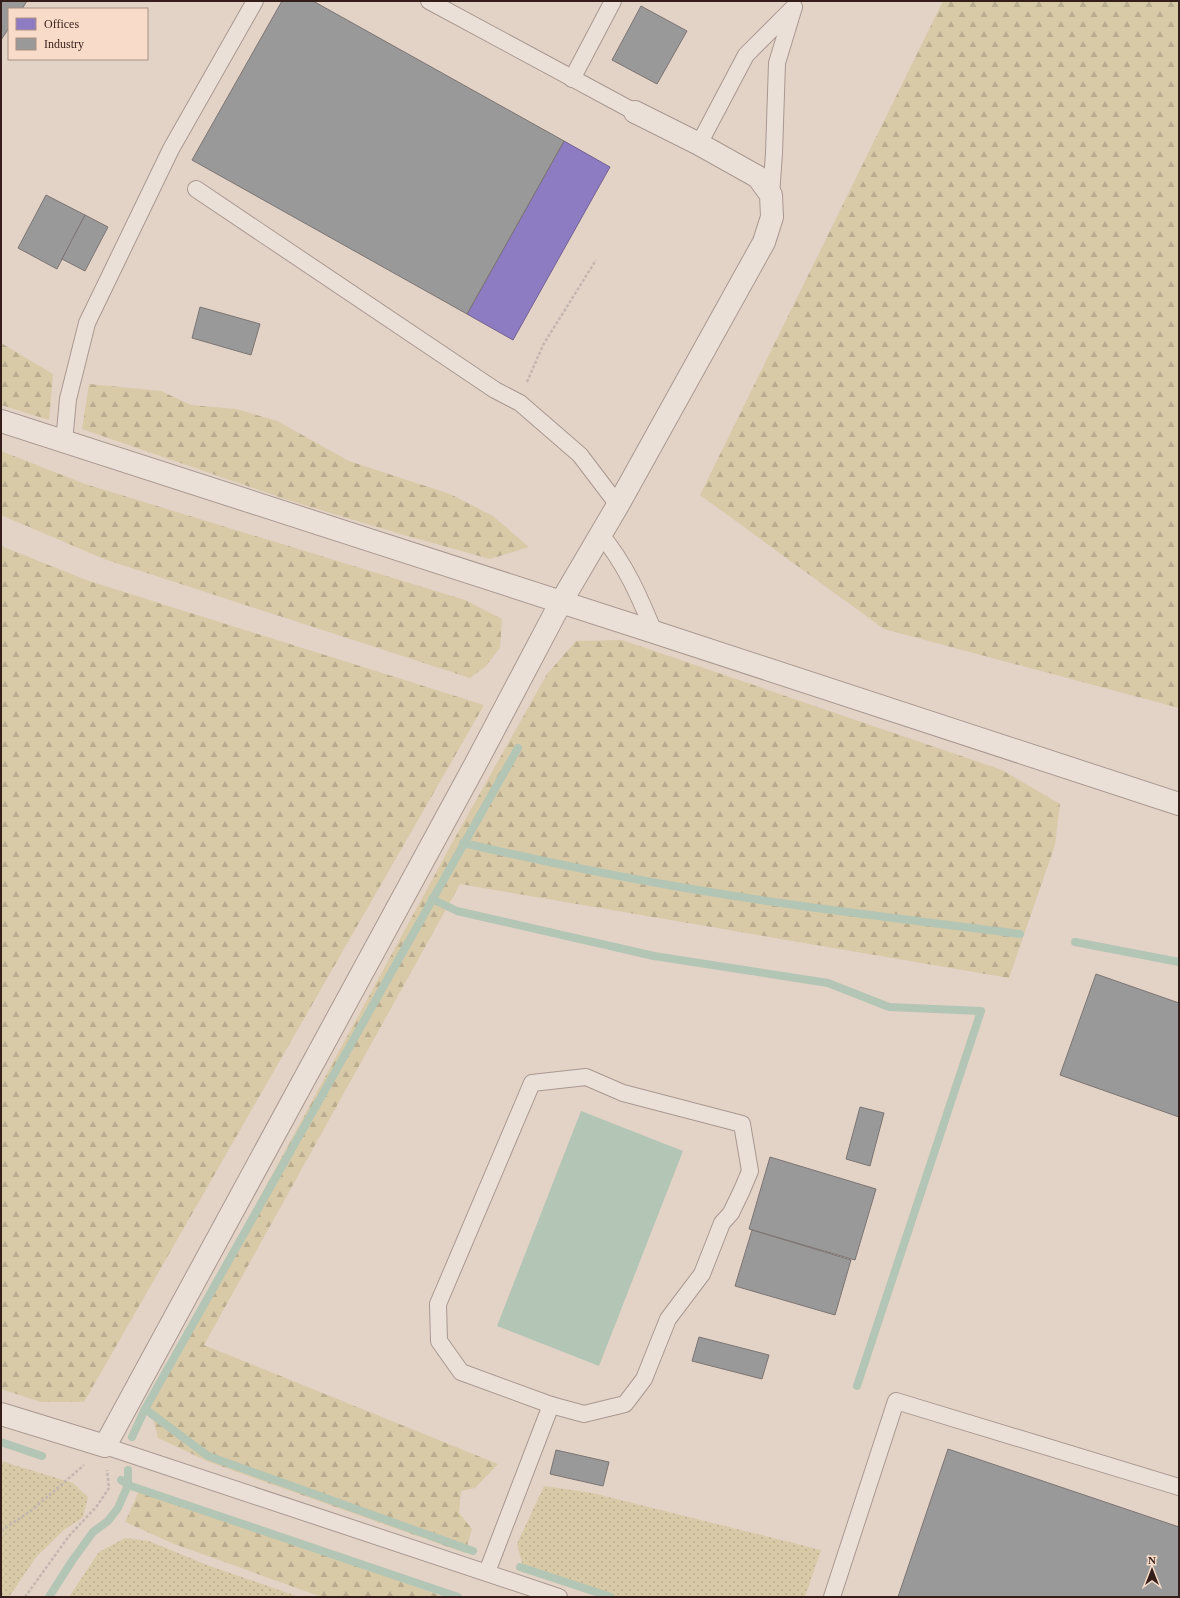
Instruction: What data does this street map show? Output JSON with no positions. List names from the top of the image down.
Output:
{
  "legend": ["Offices", "Industry"],
  "north": "top"
}
